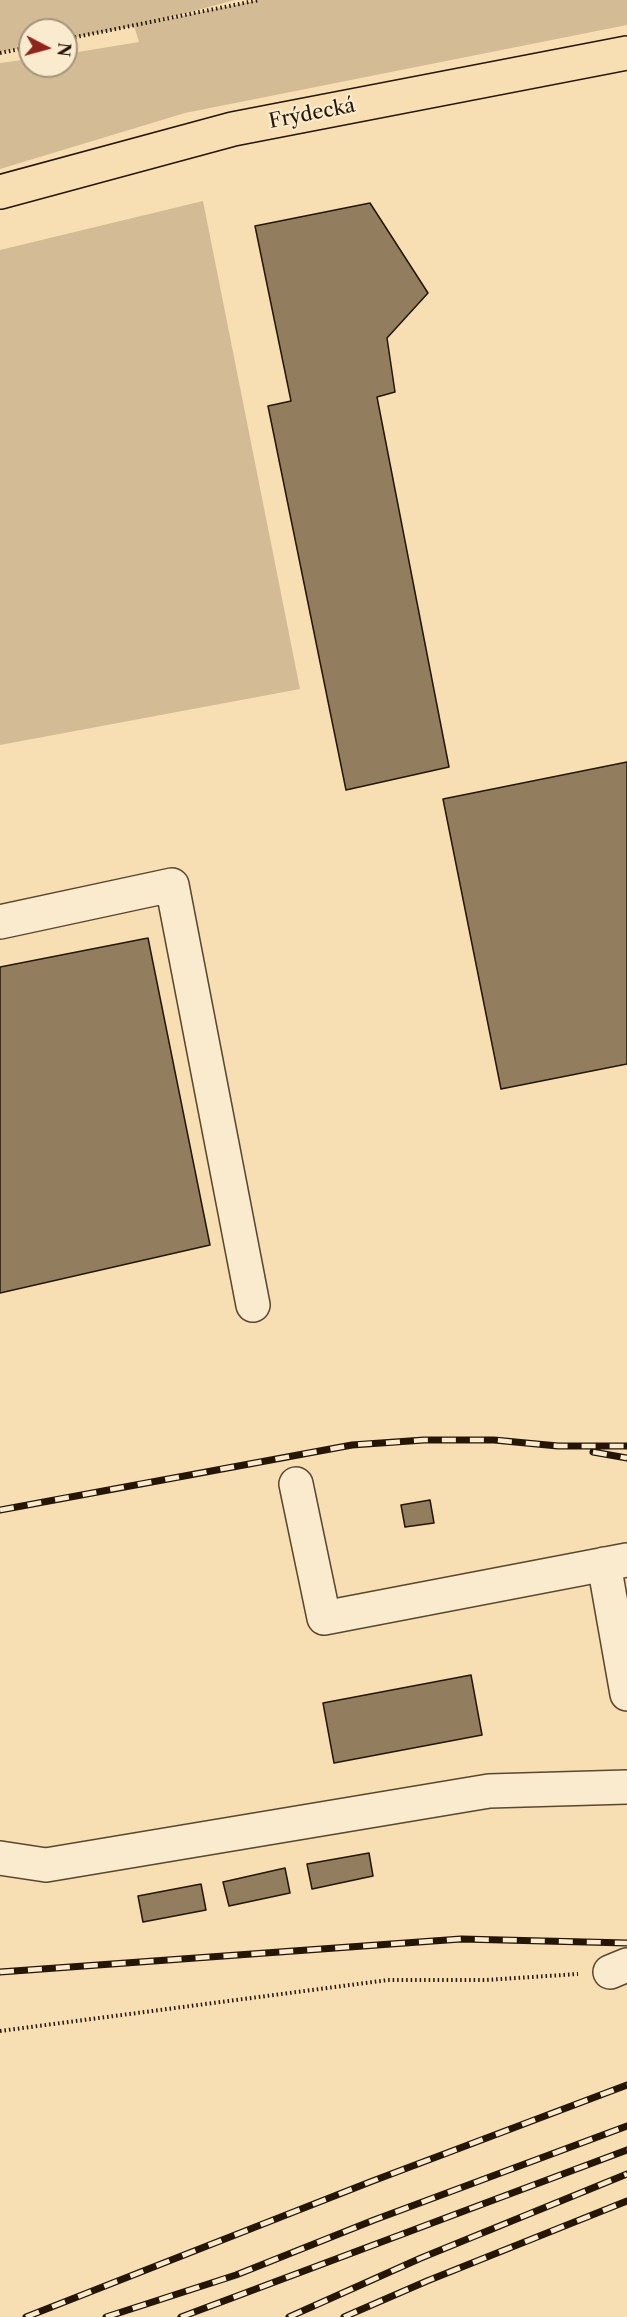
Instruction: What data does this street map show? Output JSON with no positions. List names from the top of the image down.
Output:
{
  "streets": {
    "main road": ["Frýdecká"]
  },
  "north": "right"
}
